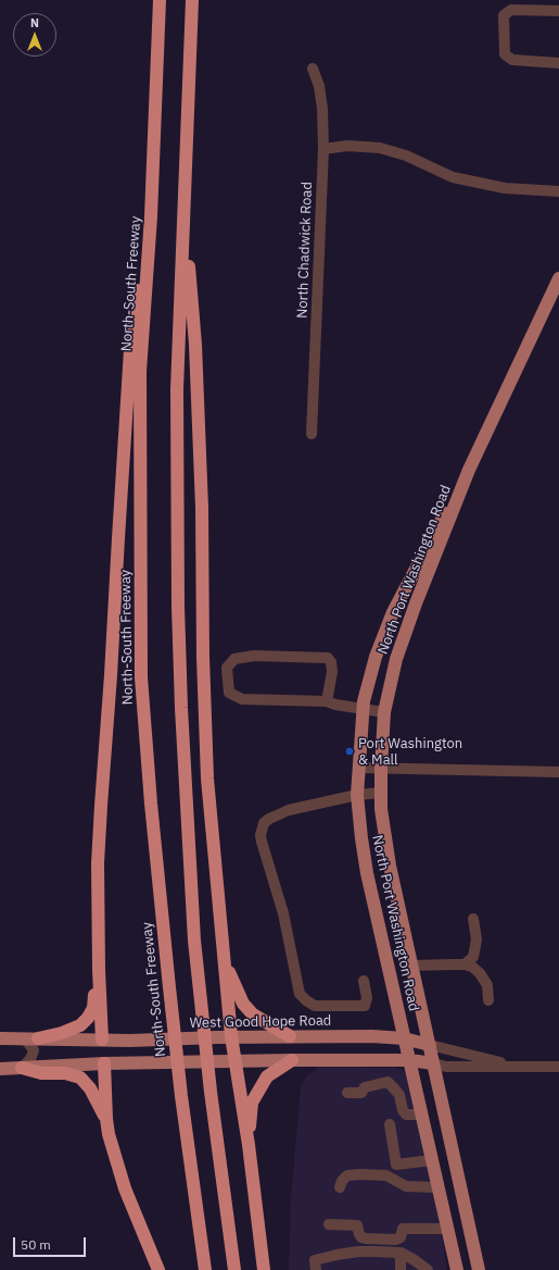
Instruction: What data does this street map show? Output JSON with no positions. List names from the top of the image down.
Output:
{
  "streets": {
    "highway": ["North-South Freeway"],
    "main road": ["North Port Washington Road", "West Good Hope Road"],
    "street": ["North Chadwick Road"]
  },
  "crossings": [
    ["North Port Washington Road", "West Good Hope Road"]
  ],
  "places": ["Port Washington & Mall"],
  "scale_bar": "50 m",
  "north": "top"
}
